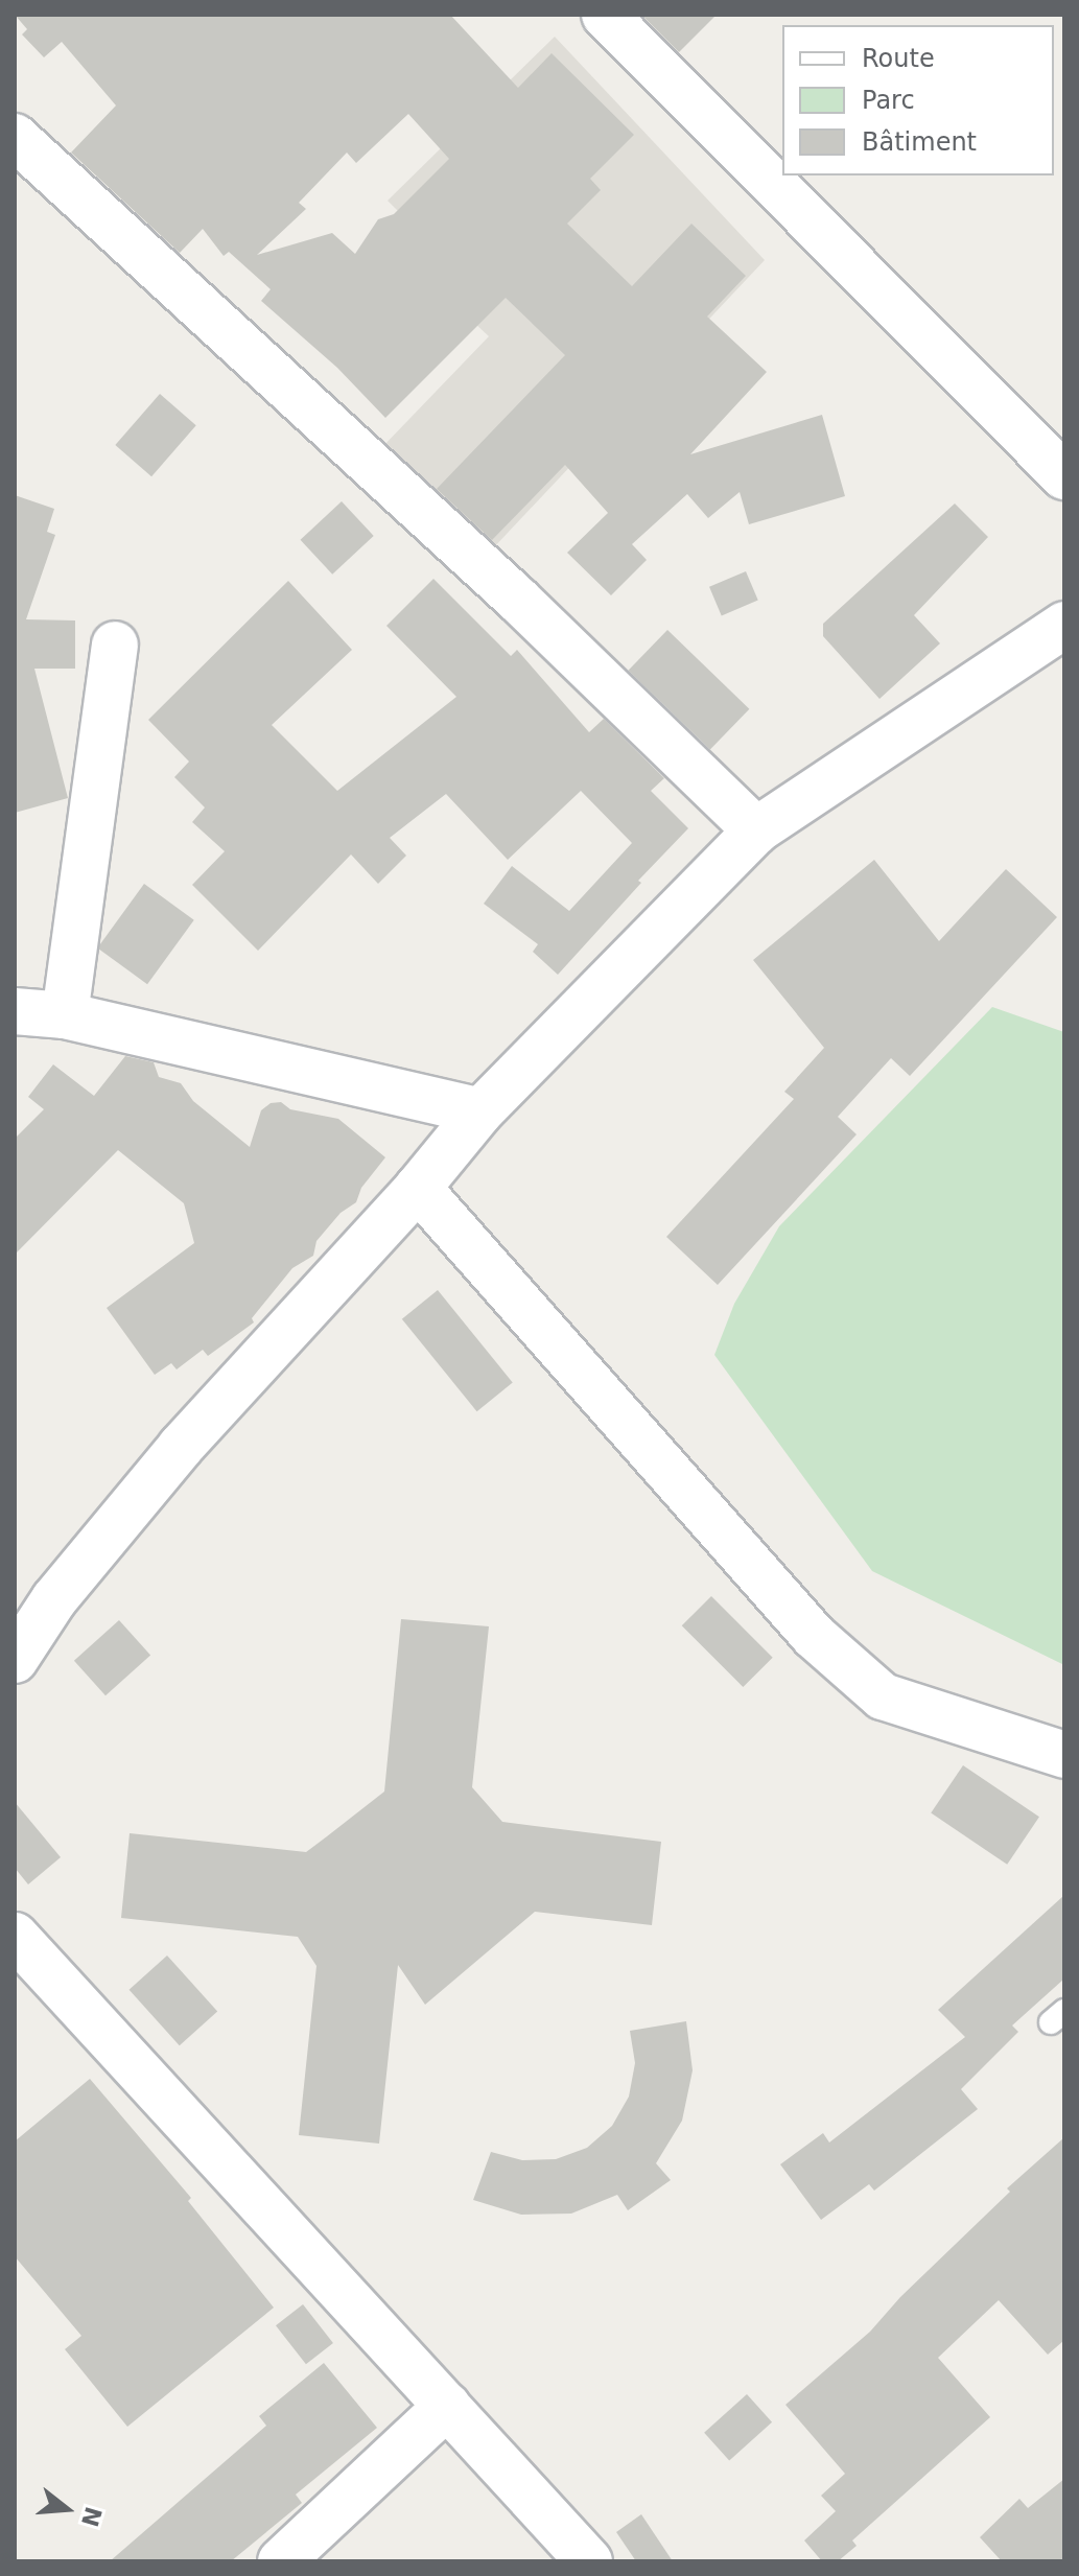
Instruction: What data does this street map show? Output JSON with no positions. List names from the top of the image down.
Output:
{
  "legend": ["Route", "Parc", "Bâtiment"],
  "north": "right"
}
